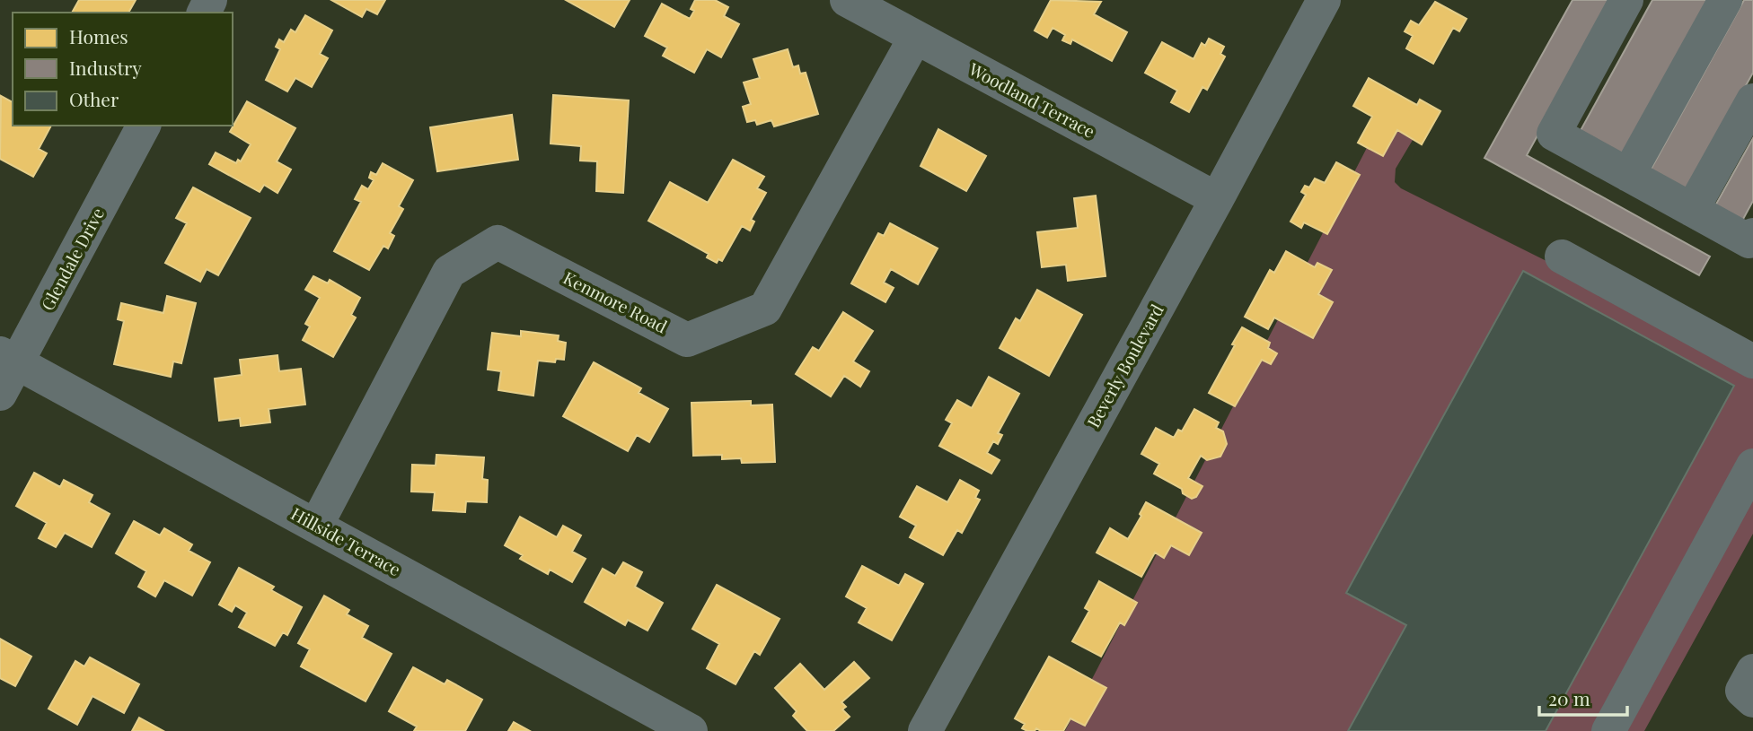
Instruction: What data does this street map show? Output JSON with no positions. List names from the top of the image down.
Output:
{
  "streets": {
    "street": [
      "Woodland Terrace",
      "Glendale Drive",
      "Kenmore Road",
      "Beverly Boulevard",
      "Hillside Terrace"
    ]
  },
  "crossings": [
    ["Woodland Terrace", "Kenmore Road"],
    ["Woodland Terrace", "Beverly Boulevard"],
    ["Glendale Drive", "Hillside Terrace"],
    ["Kenmore Road", "Hillside Terrace"]
  ],
  "legend": ["Homes", "Industry", "Other"],
  "scale_bar": "20 m"
}
